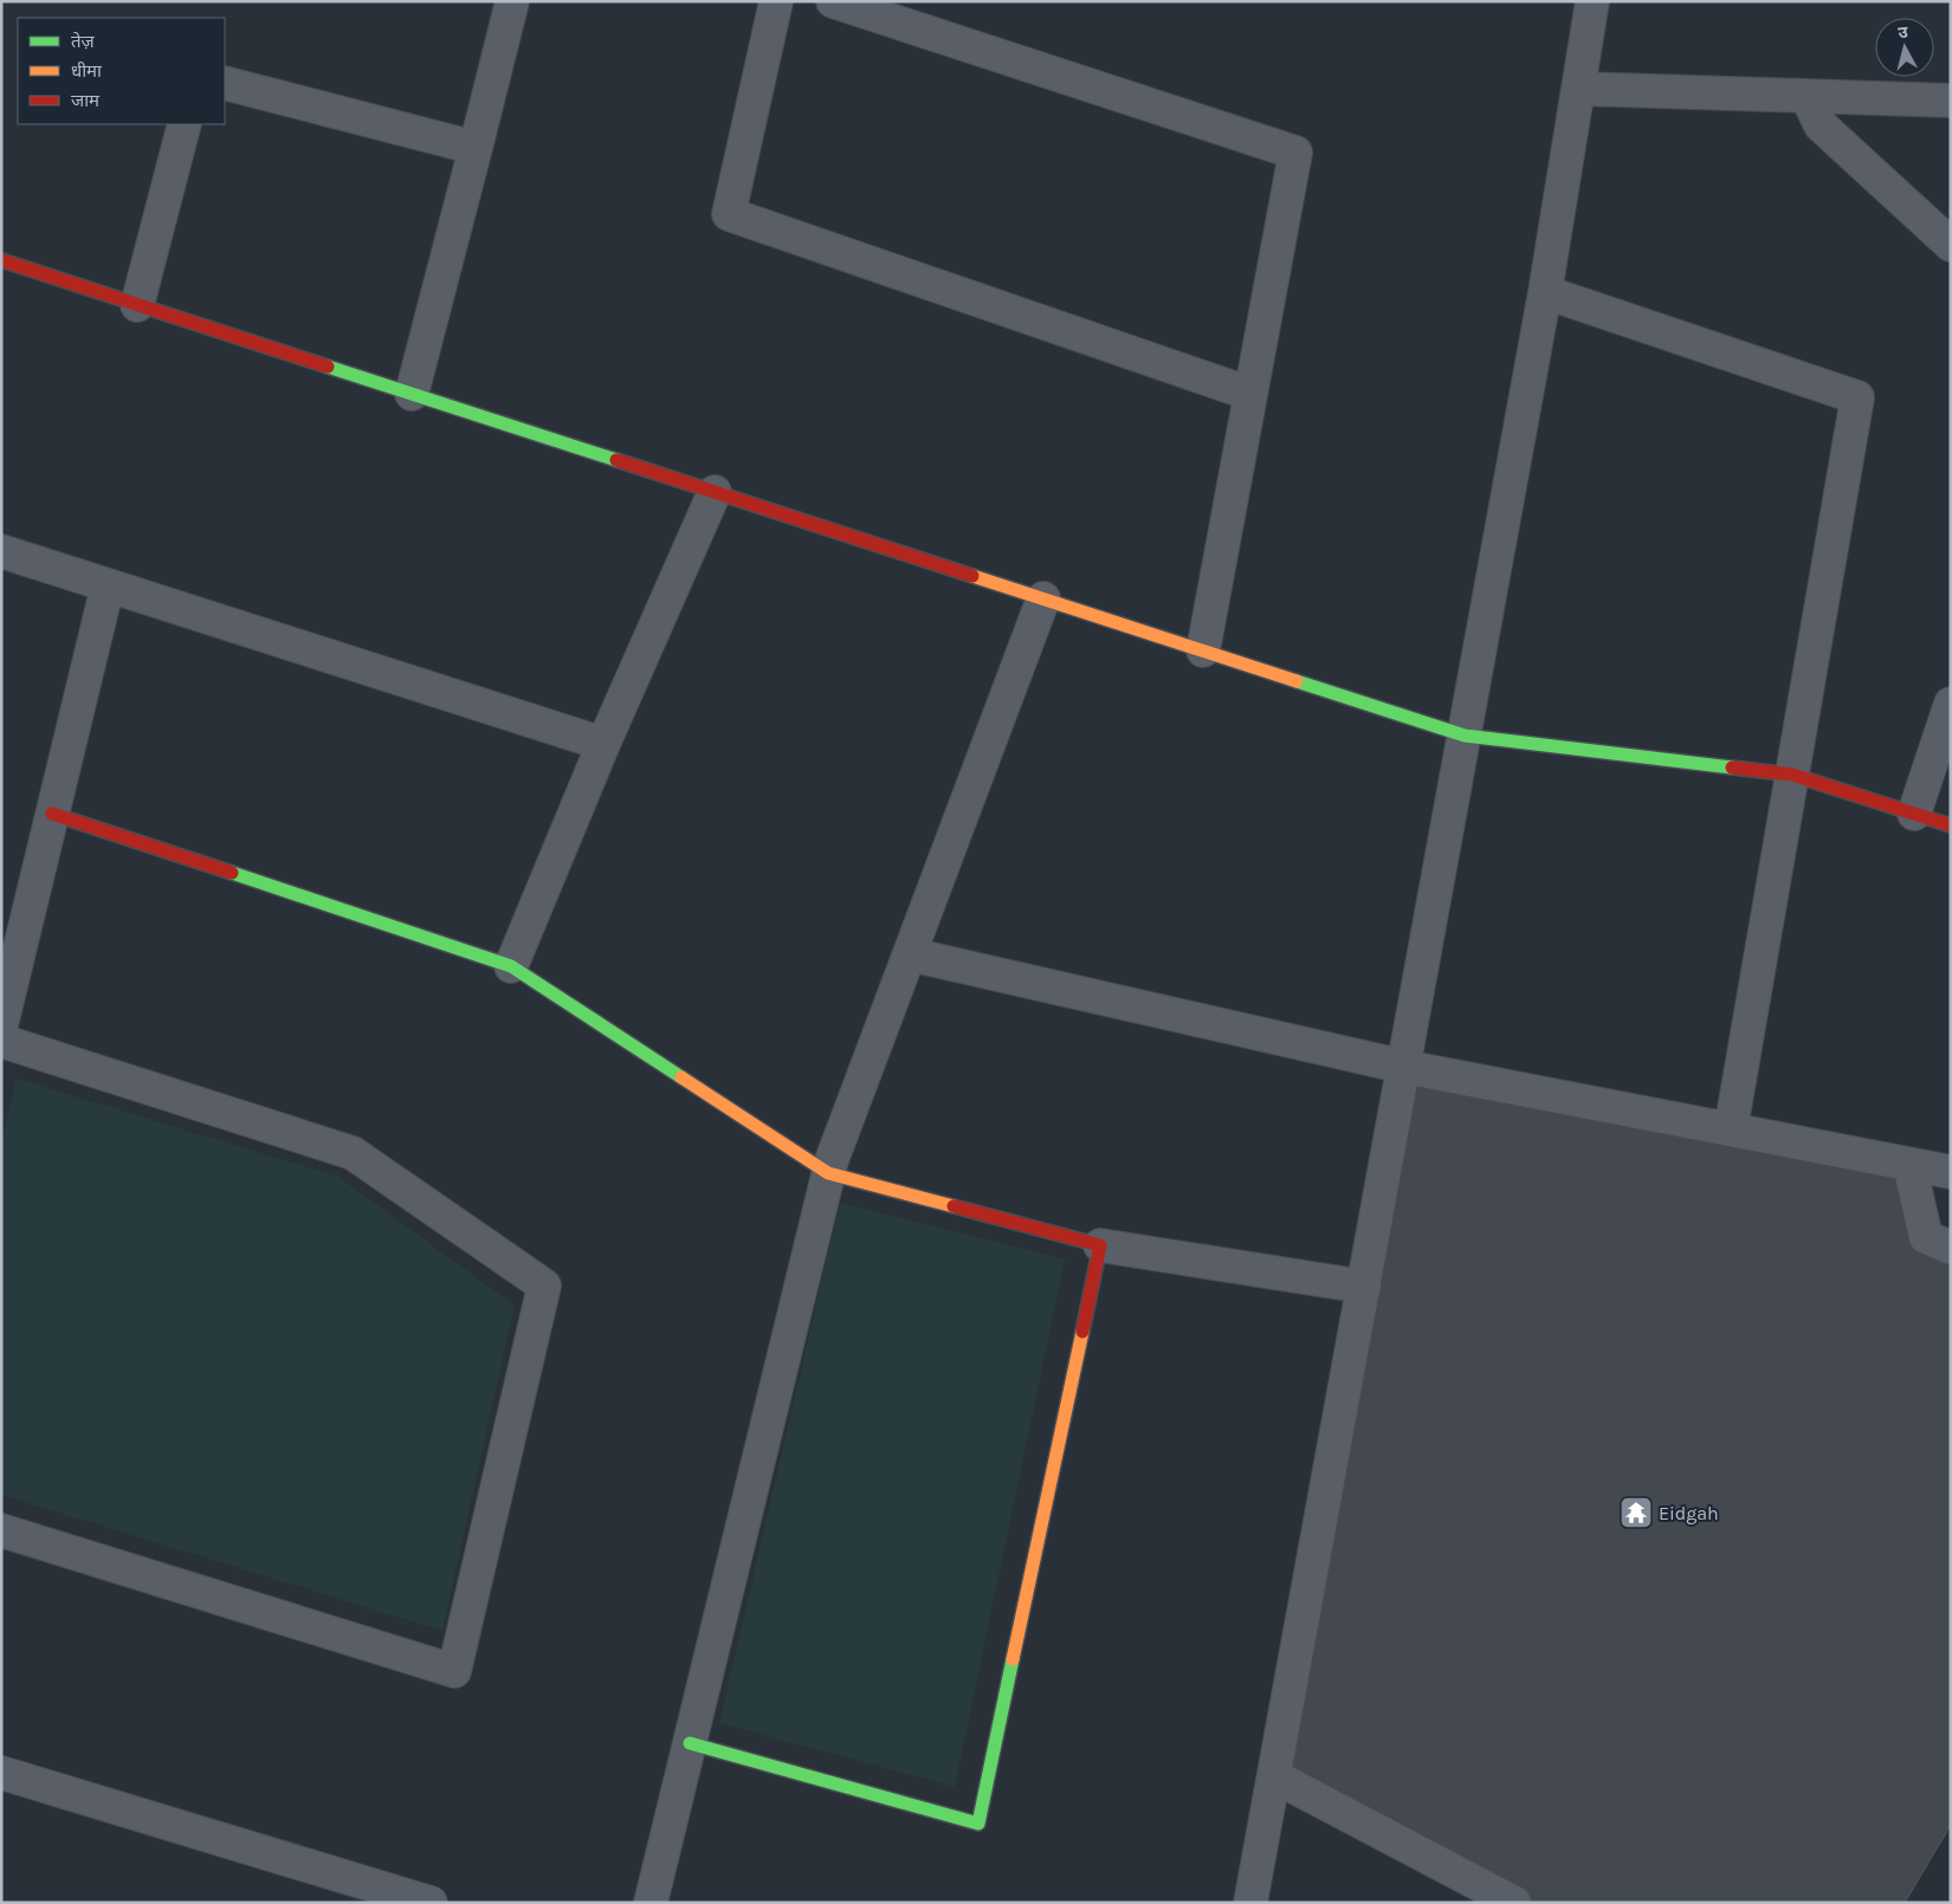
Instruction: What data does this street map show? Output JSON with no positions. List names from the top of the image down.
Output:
{
  "places": {
    "temple": ["Eidgah"]
  },
  "legend": ["तेज़", "धीमा", "जाम"],
  "north": "top"
}
